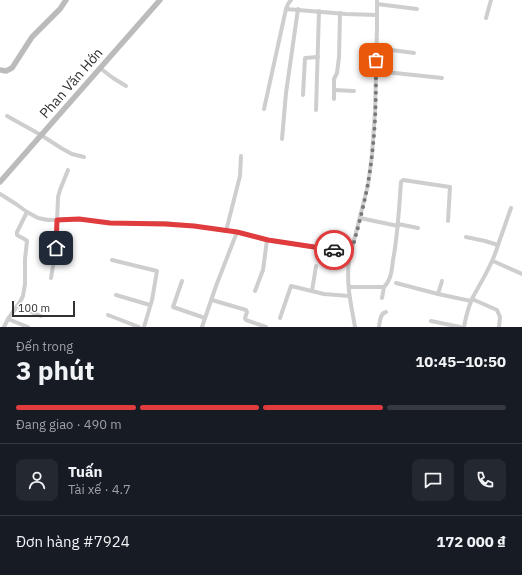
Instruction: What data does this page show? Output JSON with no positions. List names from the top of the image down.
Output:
{
  "streets": {
    "main road": ["Phan Văn Hớn"]
  },
  "scale_bar": "100 m",
  "page": {
    "scale": "100 m",
    "heading": ["3 phút", "Đến trong", "10:45–10:50"],
    "panel": [
      "Tuấn",
      "Tài xế · 4.7",
      "Đơn hàng #7924",
      "172 000 ₫"
    ],
    "bar": "Đang giao · 490 m"
  }
}
